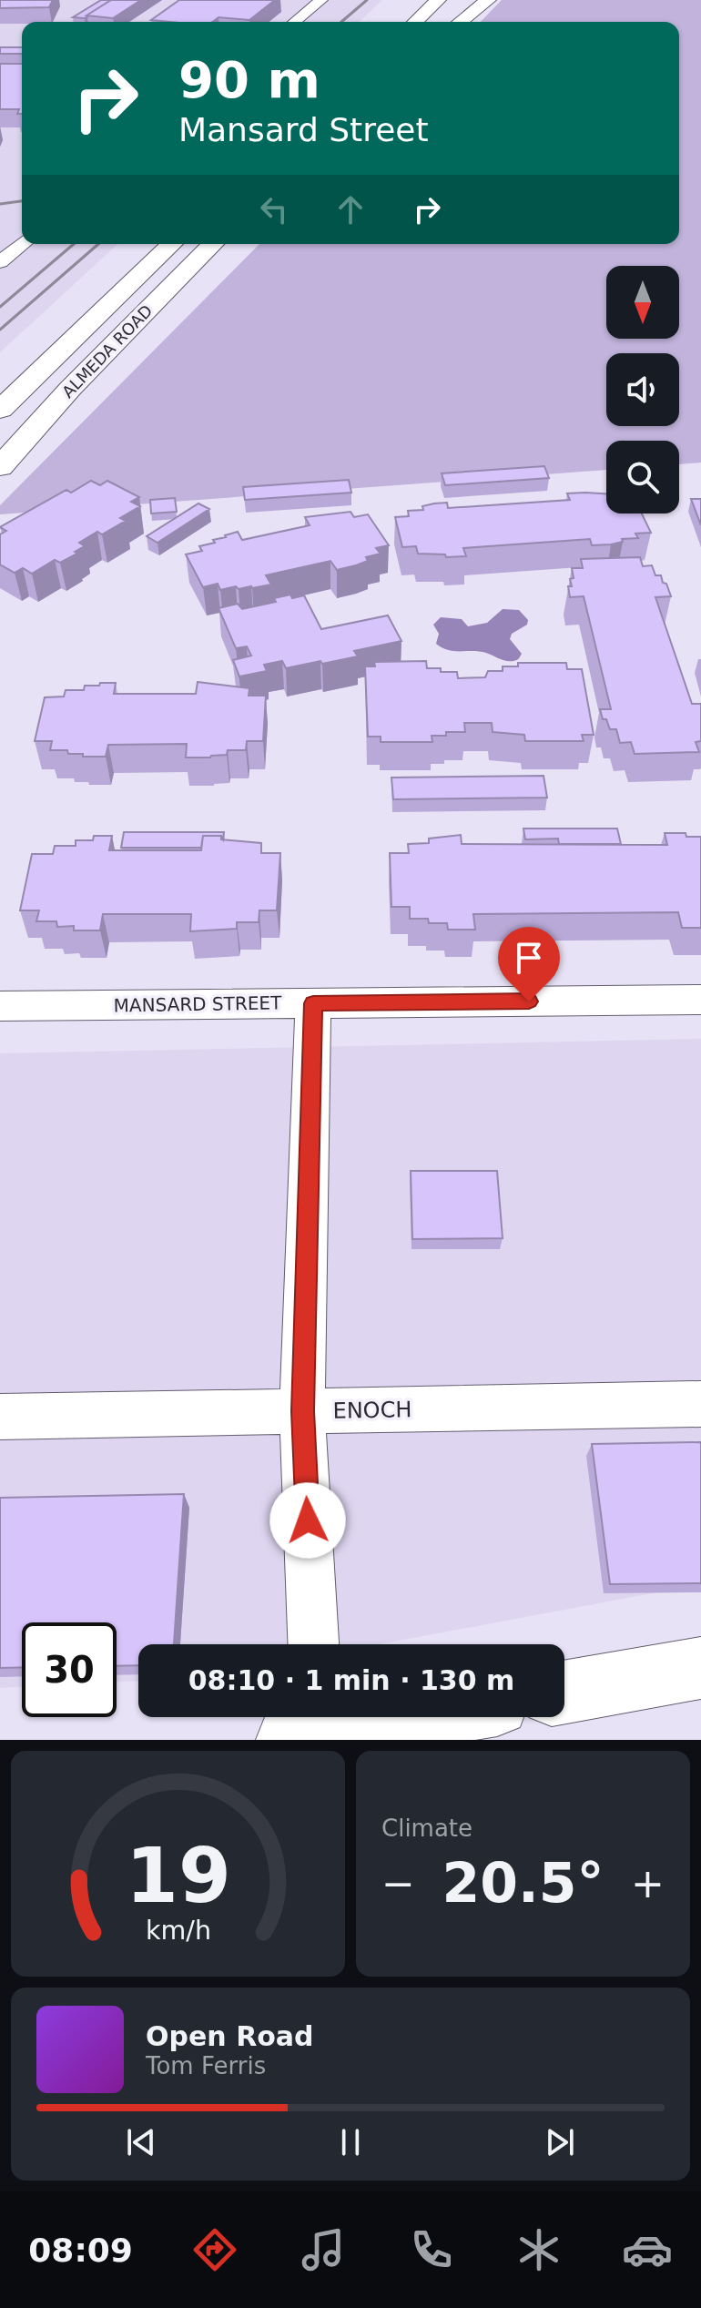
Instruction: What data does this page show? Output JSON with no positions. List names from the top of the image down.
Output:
{
  "streets": {
    "main road": ["ALMEDA ROAD"],
    "street": ["MANSARD STREET", "ENOCH"]
  },
  "north": "bottom",
  "page": {
    "turn": ["90 m", "Mansard Street"],
    "limit": "30",
    "trip": "08:10 · 1 min · 130 m",
    "tile": "Climate",
    "heat": ["−", "20.5°", "+"],
    "song": ["Open Road", "Tom Ferris"],
    "tabs": "08:09",
    "gauge": ["19", "km/h"]
  }
}
